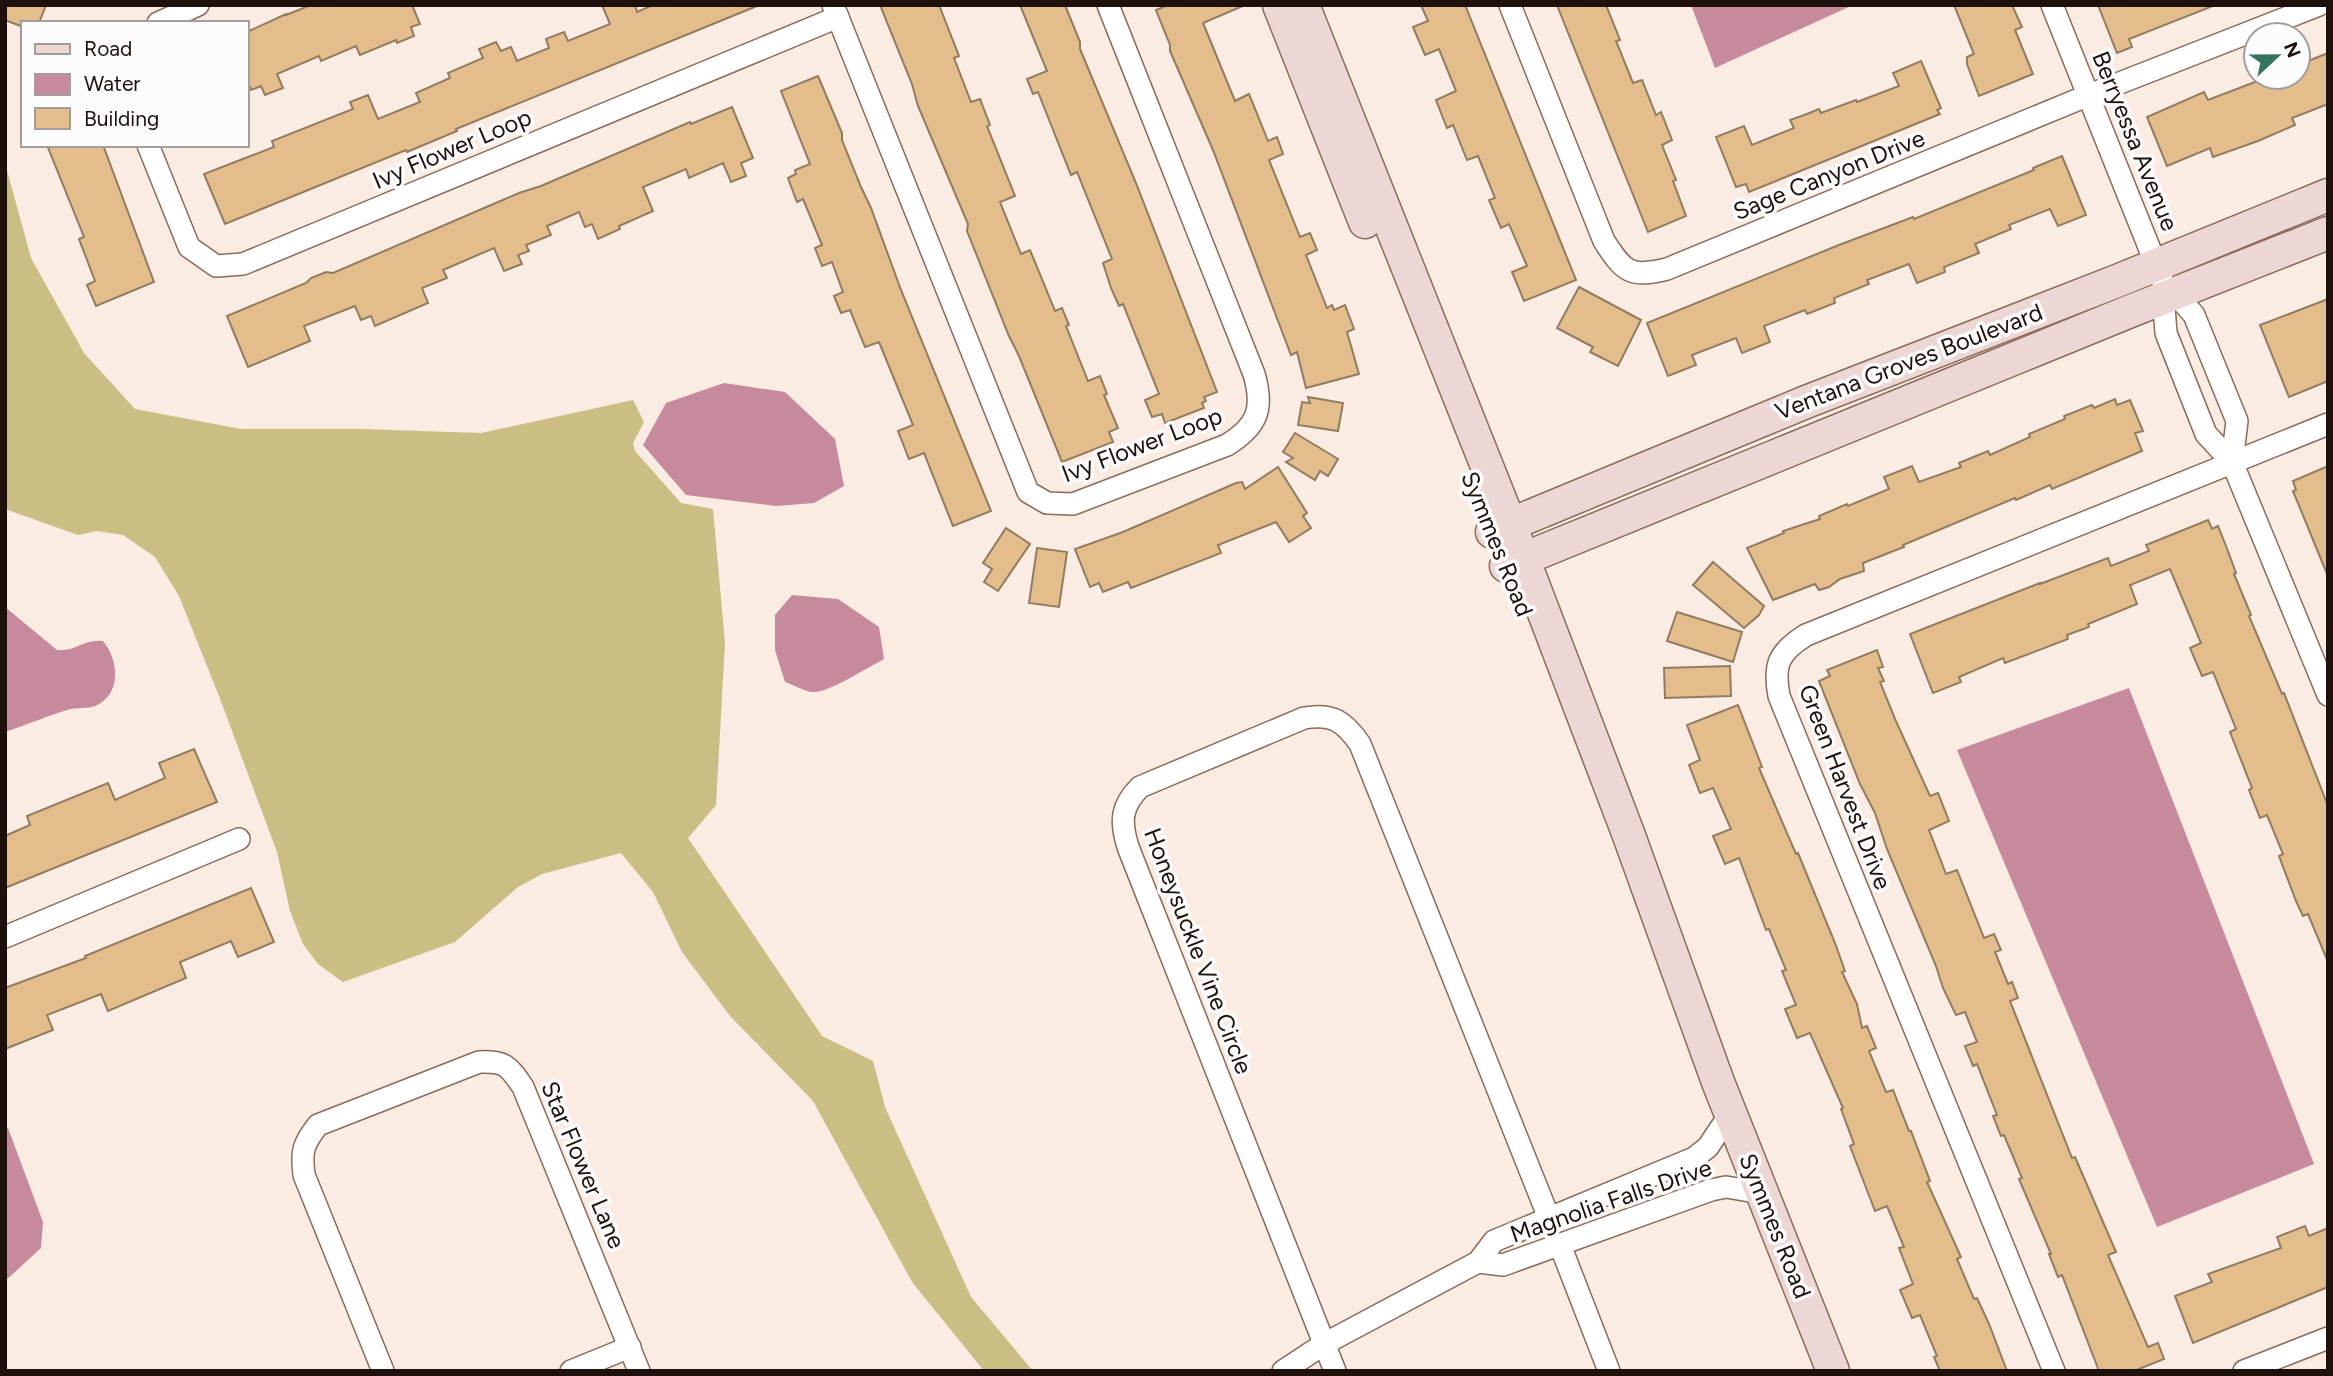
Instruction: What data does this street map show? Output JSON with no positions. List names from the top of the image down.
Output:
{
  "streets": {
    "street": [
      "Berryessa Avenue",
      "Ivy Flower Loop",
      "Sage Canyon Drive",
      "Ventana Groves Boulevard",
      "Symmes Road",
      "Green Harvest Drive",
      "Honeysuckle Vine Circle",
      "Star Flower Lane",
      "Magnolia Falls Drive"
    ]
  },
  "crossings": [
    ["Berryessa Avenue", "Sage Canyon Drive"],
    ["Berryessa Avenue", "Ventana Groves Boulevard"],
    ["Berryessa Avenue", "Green Harvest Drive"],
    ["Ventana Groves Boulevard", "Symmes Road"],
    ["Symmes Road", "Magnolia Falls Drive"],
    ["Honeysuckle Vine Circle", "Magnolia Falls Drive"]
  ],
  "legend": ["Road", "Water", "Building"],
  "north": "right"
}
